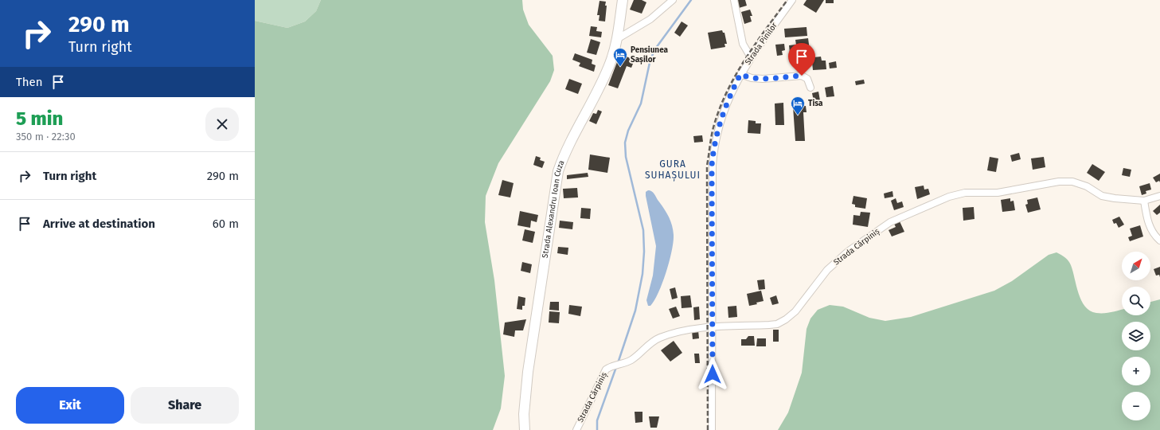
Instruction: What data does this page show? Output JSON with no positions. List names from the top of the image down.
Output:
{
  "streets": {
    "main road": ["Strada Alexandru Ioan Cuza"],
    "street": ["Strada Pinilor", "Strada Cărpiniș"]
  },
  "crossings": [
    ["Strada Pinilor", "Strada Cărpiniș"]
  ],
  "districts": ["GURA SUHAȘULUI"],
  "places": {
    "hotel": ["Pensiunea Sașilor", "Tisa"]
  },
  "north": "top right",
  "page": {
    "turn": ["290 m", "Turn right"],
    "then": "Then",
    "heading": ["5 min", "350 m · 22:30"],
    "list": [
      {
        "name": "Turn right",
        "value": "290 m"
      },
      {
        "name": "Arrive at destination",
        "value": "60 m"
      }
    ],
    "map_buttons": ["+", "−"],
    "buttons": ["Exit", "Share"]
  }
}
